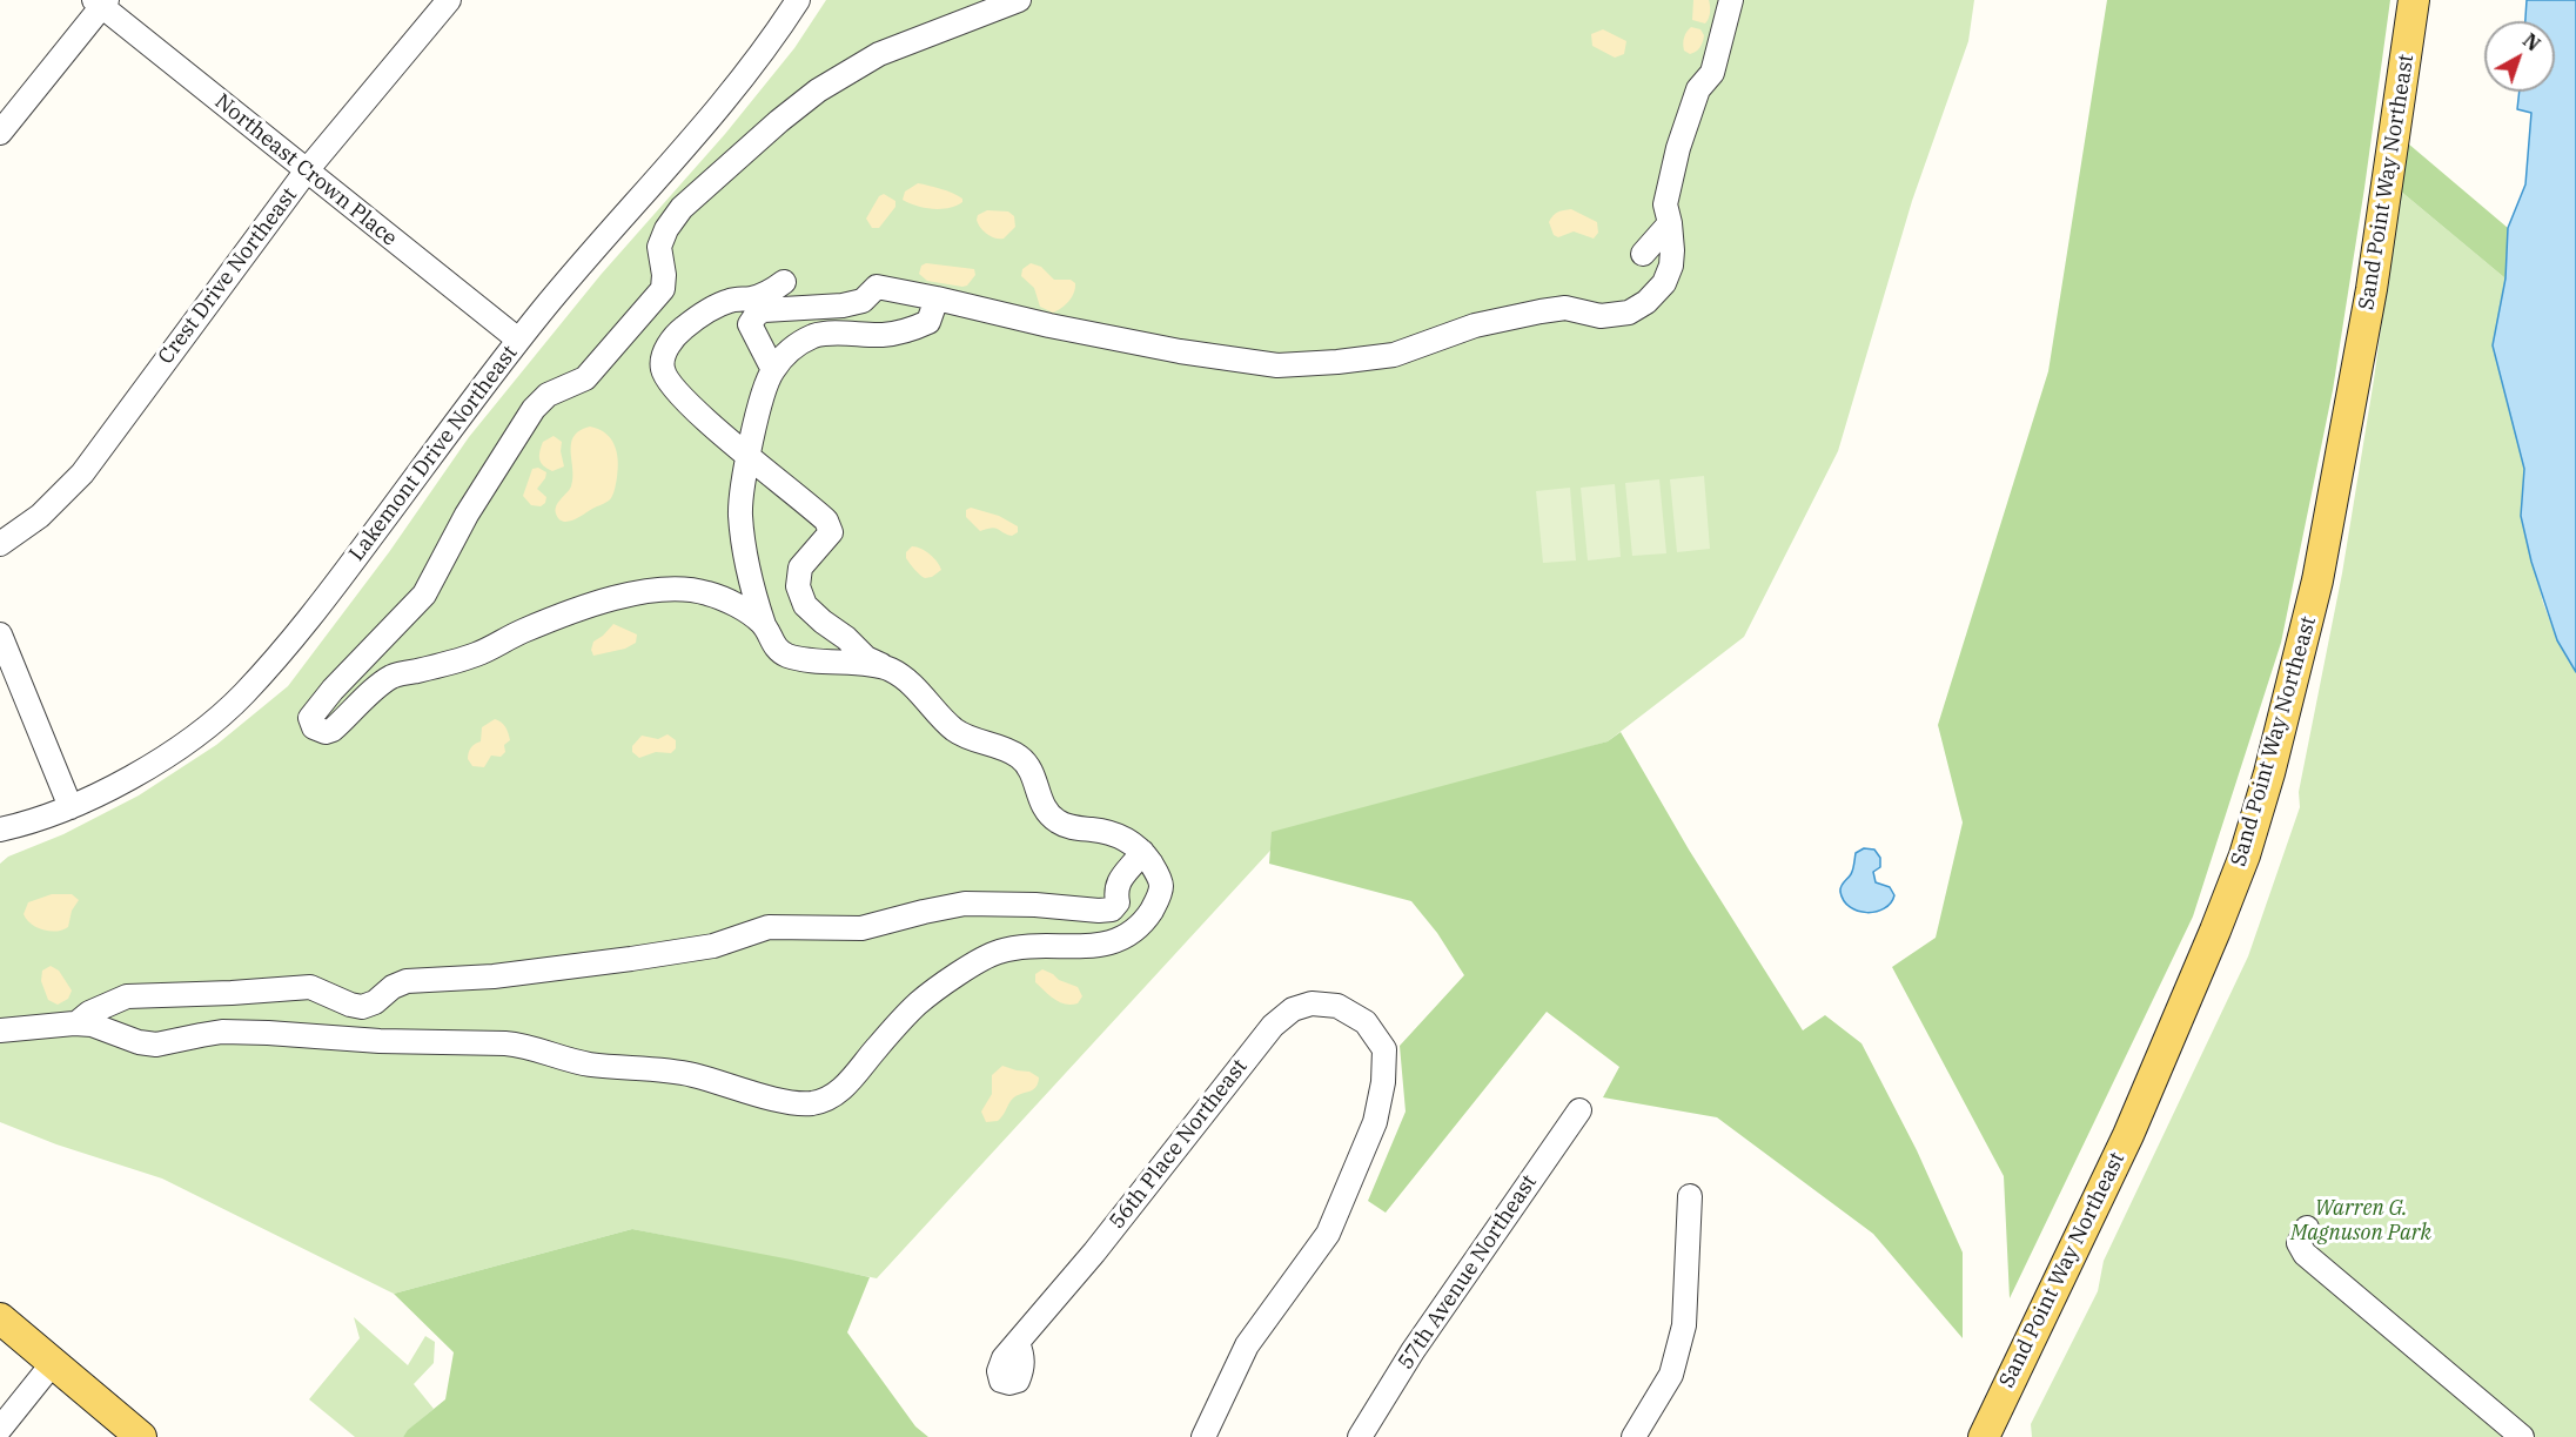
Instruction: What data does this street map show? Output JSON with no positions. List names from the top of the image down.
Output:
{
  "streets": {
    "main road": ["Sand Point Way Northeast"],
    "street": [
      "Northeast Crown Place",
      "Crest Drive Northeast",
      "Lakemont Drive Northeast",
      "56th Place Northeast",
      "57th Avenue Northeast"
    ]
  },
  "crossings": [
    ["Northeast Crown Place", "Crest Drive Northeast"],
    ["Northeast Crown Place", "Lakemont Drive Northeast"]
  ],
  "parks": ["Warren G. Magnuson Park"],
  "north": "top right"
}
